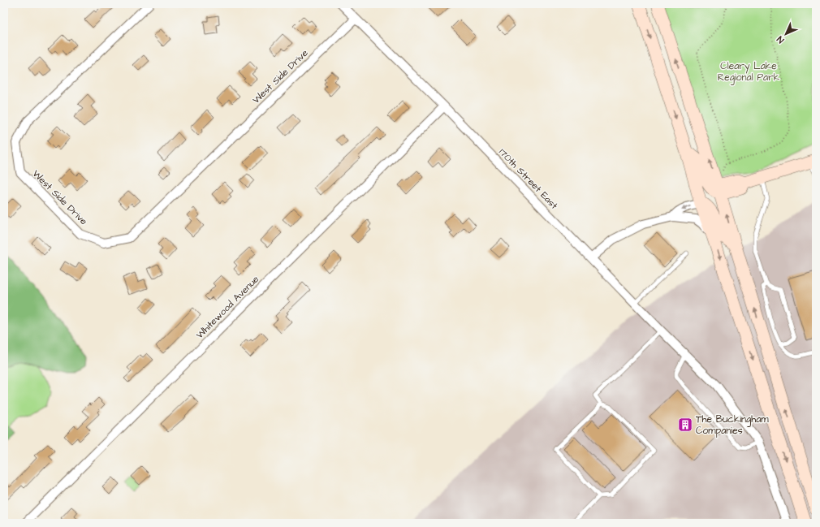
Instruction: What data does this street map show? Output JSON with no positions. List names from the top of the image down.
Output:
{
  "streets": {
    "street": ["West Side Drive", "170th Street East", "Whitewood Avenue"]
  },
  "crossings": [
    ["West Side Drive", "170th Street East"],
    ["170th Street East", "Whitewood Avenue"]
  ],
  "parks": ["Cleary Lake Regional Park"],
  "places": {
    "building": ["The Buckingham Companies"]
  },
  "north": "bottom left"
}
